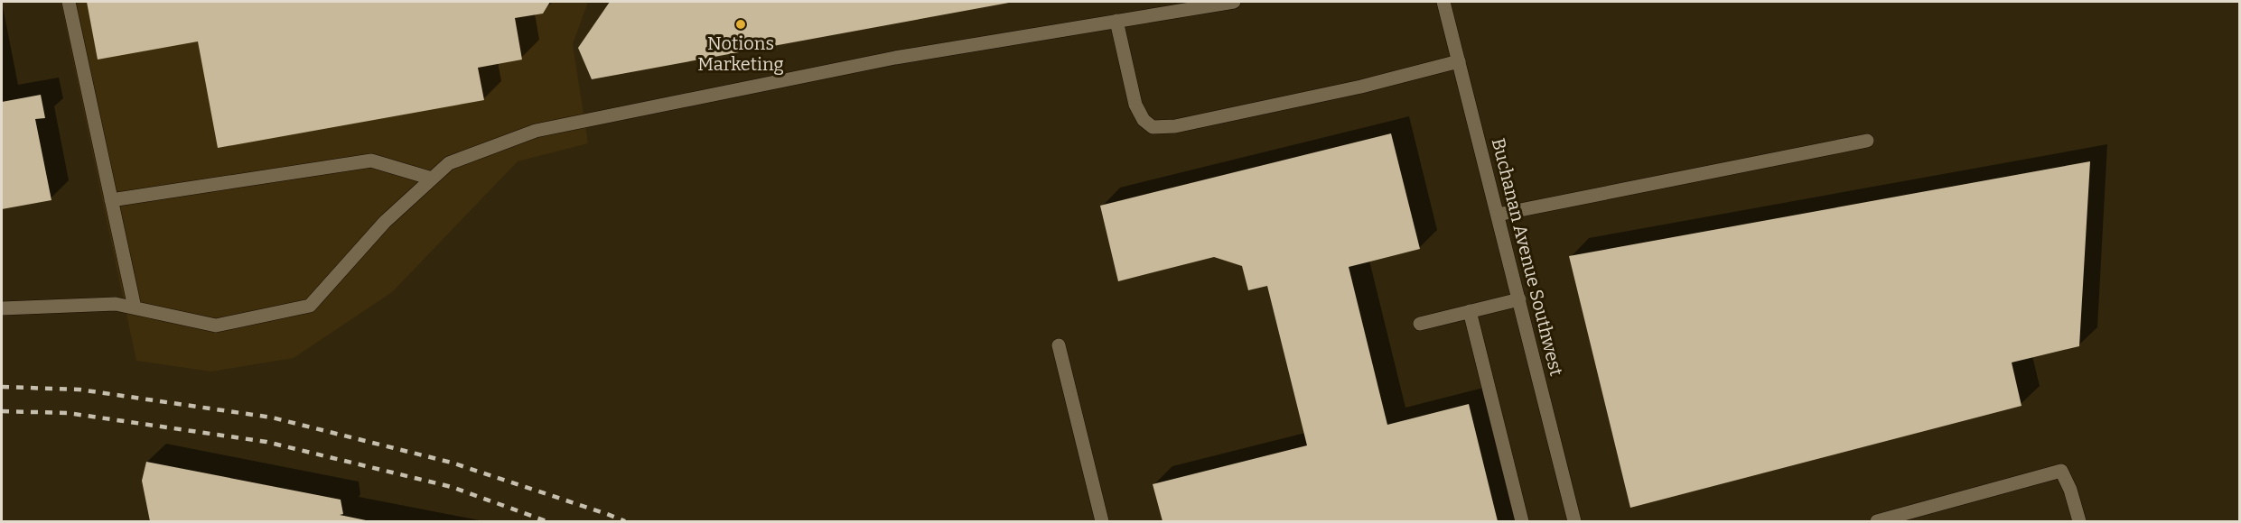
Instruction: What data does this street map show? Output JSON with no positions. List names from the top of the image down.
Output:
{
  "streets": {
    "street": ["Buchanan Avenue Southwest"]
  },
  "places": ["Notions Marketing"]
}
